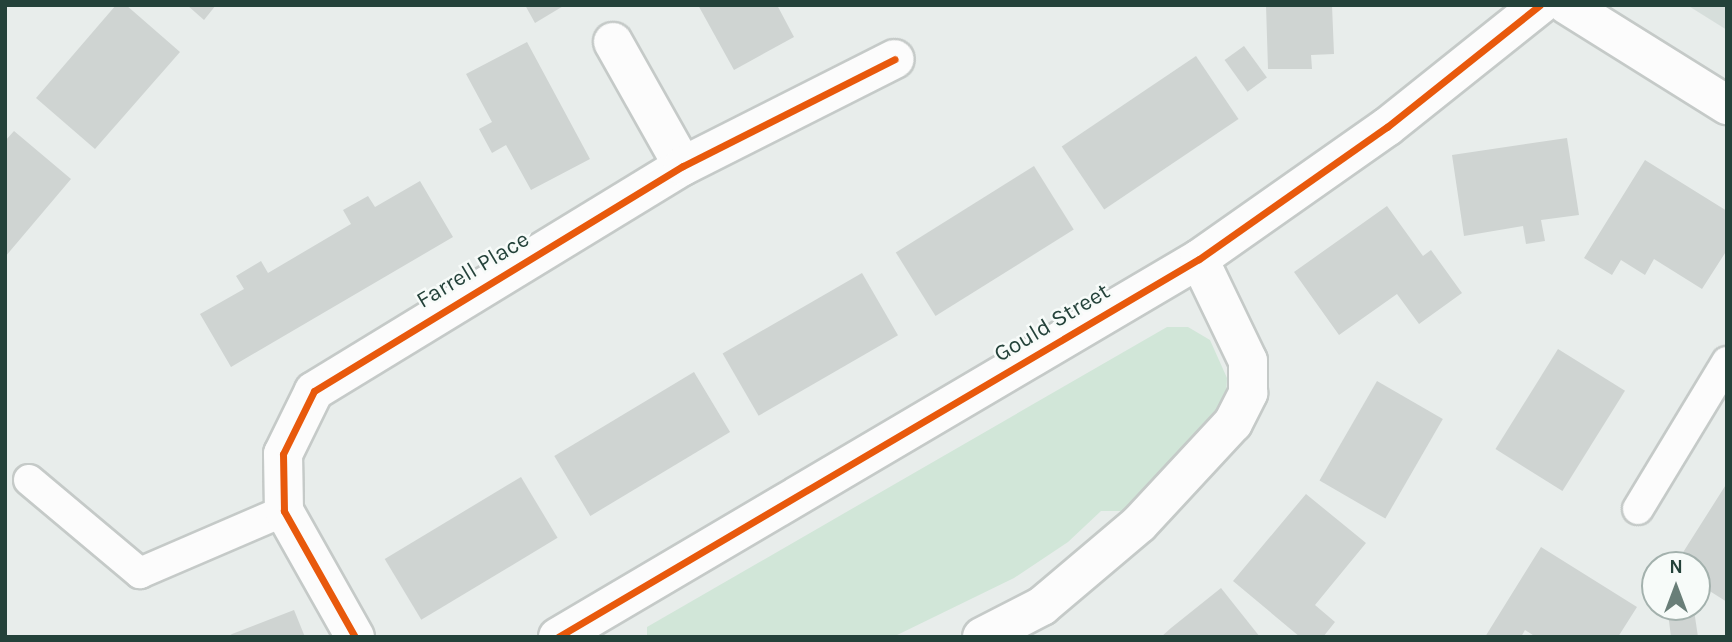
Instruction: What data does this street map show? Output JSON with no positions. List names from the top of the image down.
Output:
{
  "streets": {
    "street": ["Farrell Place", "Gould Street"]
  },
  "north": "top"
}
